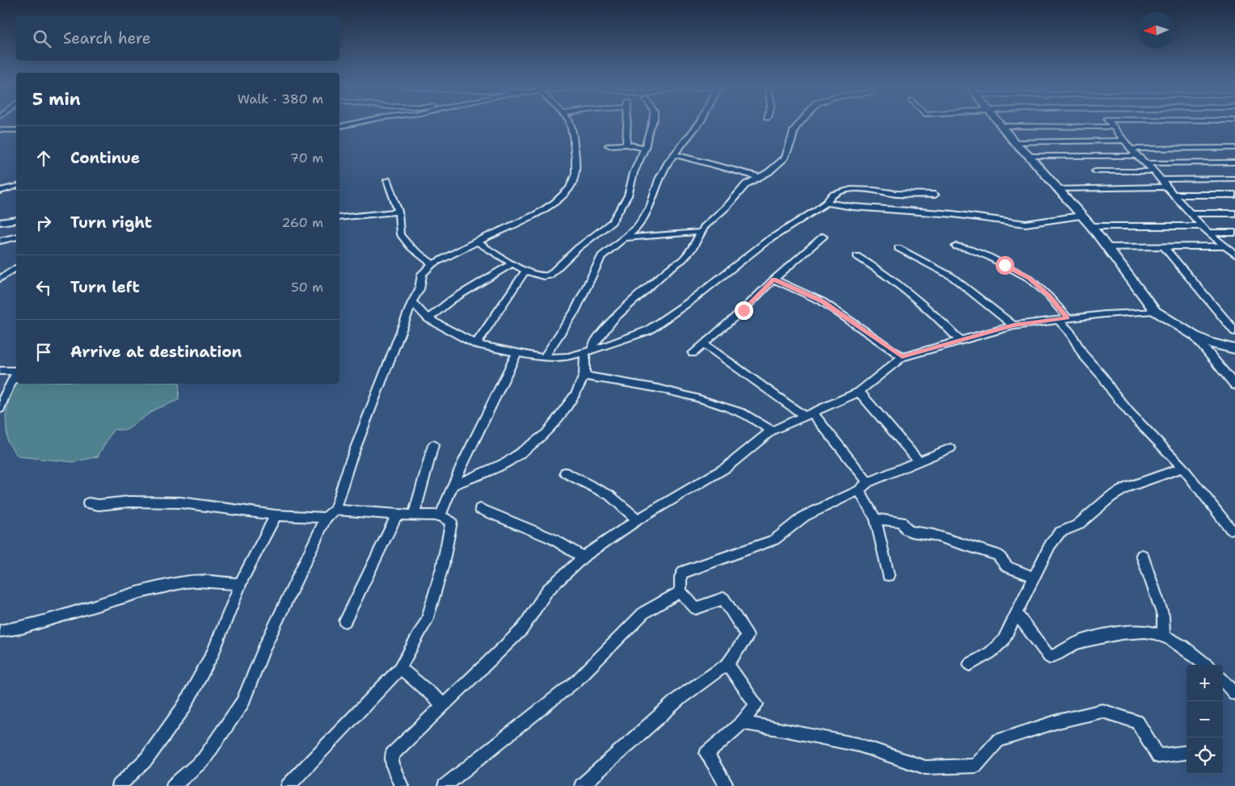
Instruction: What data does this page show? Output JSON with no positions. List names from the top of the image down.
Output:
{
  "north": "left",
  "page": {
    "search": "Search here",
    "heading": ["5 min", "Walk · 380 m"],
    "list": [
      ["Continue", "70 m"],
      ["Turn right", "260 m"],
      ["Turn left", "50 m"],
      "Arrive at destination"
    ],
    "map_buttons": ["+", "−"]
  }
}
